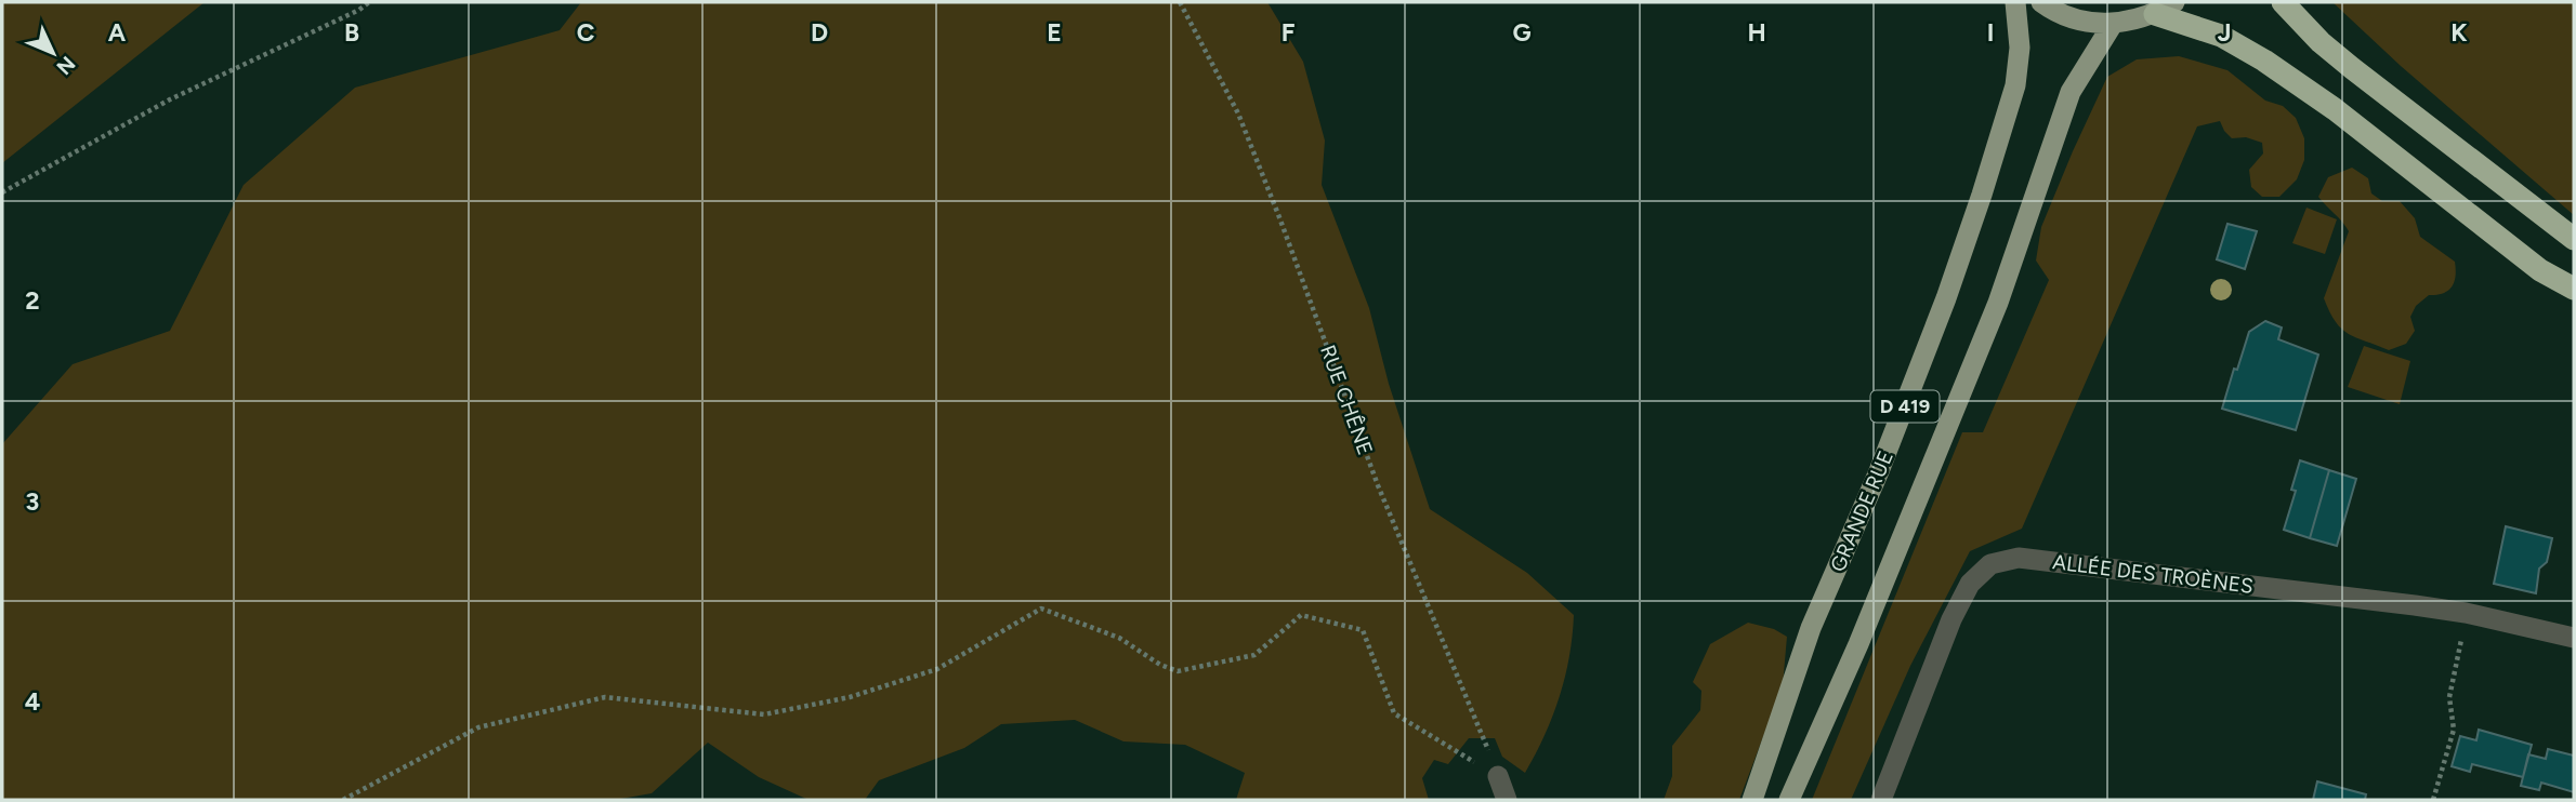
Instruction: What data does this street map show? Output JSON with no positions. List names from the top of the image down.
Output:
{
  "streets": {
    "main road": ["D 419", "GRANDE RUE"],
    "street": ["ALLÉE DES TROÈNES"],
    "path": ["RUE CHÊNE"]
  },
  "north": "bottom right",
  "grid": {
    "columns": [
      "A",
      "B",
      "C",
      "D",
      "E",
      "F",
      "G",
      "H",
      "I",
      "J",
      "K"
    ],
    "rows": ["2", "3", "4"]
  }
}
